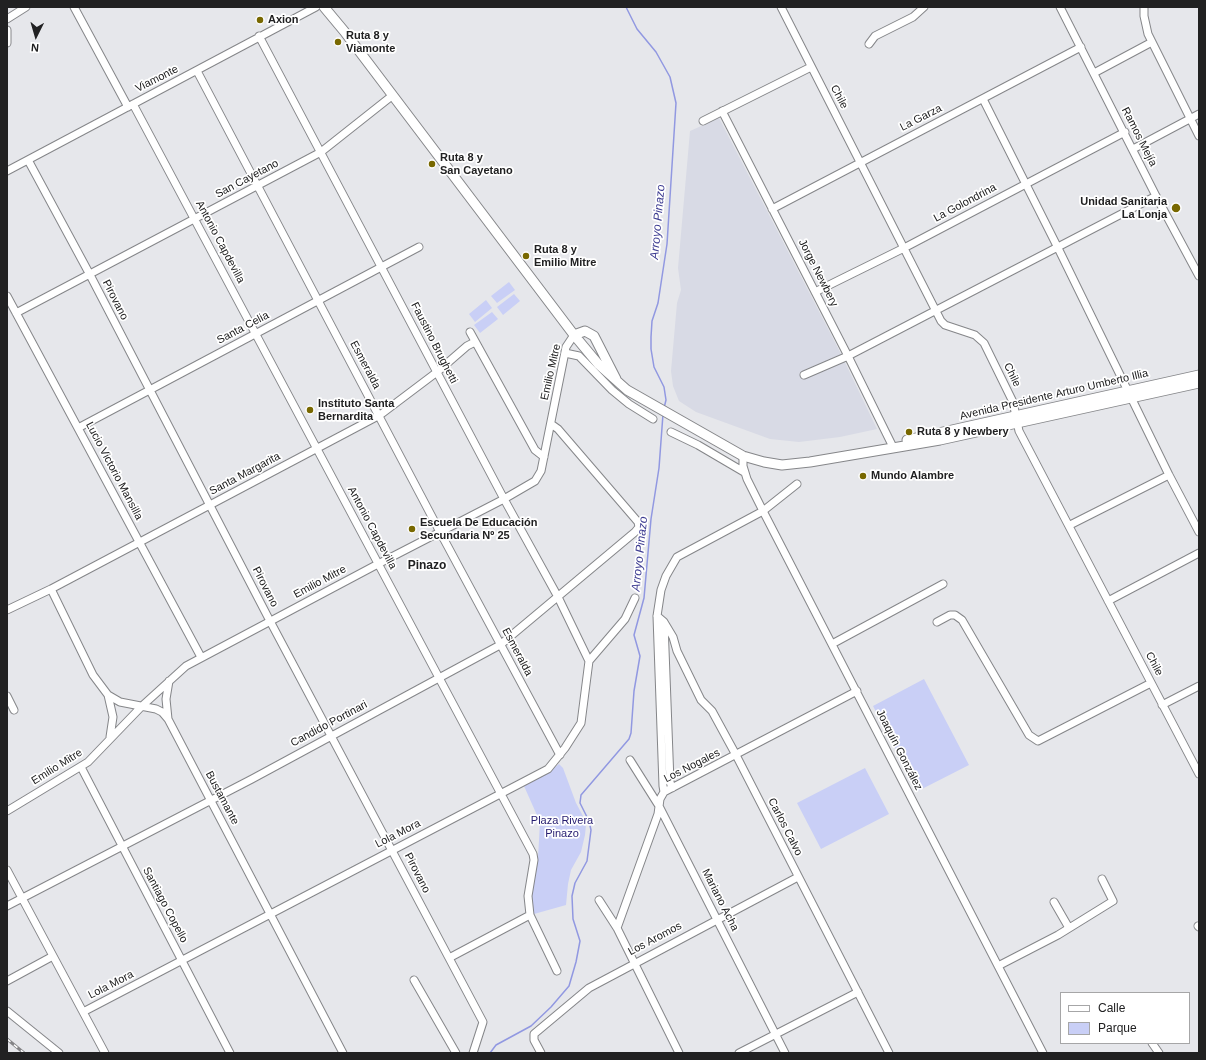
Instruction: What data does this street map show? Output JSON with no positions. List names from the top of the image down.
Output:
{
  "streets": {
    "main road": ["Avenida Presidente Arturo Umberto Illia"],
    "street": [
      "Viamonte",
      "Chile",
      "La Garza",
      "Ramos Mejía",
      "San Cayetano",
      "La Golondrina",
      "Antonio Capdevilla",
      "Jorge Newbery",
      "Pirovano",
      "Santa Celia",
      "Faustino Brughetti",
      "Esmeralda",
      "Emilio Mitre",
      "Lucio Victorio Mansilla",
      "Santa Margarita",
      "Candido Portinari",
      "Joaquín González",
      "Los Nogales",
      "Bustamante",
      "Carlos Calvo",
      "Lola Mora",
      "Mariano Acha",
      "Santiago Copello",
      "Los Aromos"
    ]
  },
  "crossings": [
    ["Viamonte", "Antonio Capdevilla"],
    ["Viamonte", "Pirovano"],
    ["Viamonte", "Faustino Brughetti"],
    ["Viamonte", "Esmeralda"],
    ["Chile", "La Garza"],
    ["Chile", "La Golondrina"],
    ["Chile", "Avenida Presidente Arturo Umberto Illia"],
    ["La Garza", "Ramos Mejía"],
    ["La Garza", "Jorge Newbery"],
    ["Ramos Mejía", "La Golondrina"],
    ["San Cayetano", "Antonio Capdevilla"],
    ["San Cayetano", "Pirovano"],
    ["San Cayetano", "Faustino Brughetti"],
    ["San Cayetano", "Esmeralda"],
    ["San Cayetano", "Avenida Presidente Arturo Umberto Illia"],
    ["San Cayetano", "Lucio Victorio Mansilla"],
    ["La Golondrina", "Jorge Newbery"],
    ["Antonio Capdevilla", "Santa Celia"],
    ["Antonio Capdevilla", "Emilio Mitre"],
    ["Antonio Capdevilla", "Santa Margarita"],
    ["Antonio Capdevilla", "Candido Portinari"],
    ["Antonio Capdevilla", "Lola Mora"],
    ["Jorge Newbery", "Avenida Presidente Arturo Umberto Illia"],
    ["Pirovano", "Santa Celia"],
    ["Pirovano", "Emilio Mitre"],
    ["Pirovano", "Santa Margarita"],
    ["Pirovano", "Candido Portinari"],
    ["Pirovano", "Lola Mora"],
    ["Santa Celia", "Faustino Brughetti"],
    ["Santa Celia", "Esmeralda"],
    ["Santa Celia", "Lucio Victorio Mansilla"],
    ["Faustino Brughetti", "Emilio Mitre"],
    ["Faustino Brughetti", "Santa Margarita"],
    ["Faustino Brughetti", "Candido Portinari"],
    ["Faustino Brughetti", "Lola Mora"],
    ["Esmeralda", "Emilio Mitre"],
    ["Esmeralda", "Santa Margarita"],
    ["Esmeralda", "Candido Portinari"],
    ["Esmeralda", "Lola Mora"],
    ["Emilio Mitre", "Avenida Presidente Arturo Umberto Illia"],
    ["Emilio Mitre", "Lucio Victorio Mansilla"],
    ["Emilio Mitre", "Candido Portinari"],
    ["Emilio Mitre", "Santiago Copello"],
    ["Avenida Presidente Arturo Umberto Illia", "Joaquín González"],
    ["Lucio Victorio Mansilla", "Santa Margarita"],
    ["Candido Portinari", "Bustamante"],
    ["Candido Portinari", "Santiago Copello"],
    ["Joaquín González", "Los Nogales"],
    ["Los Nogales", "Carlos Calvo"],
    ["Los Nogales", "Mariano Acha"],
    ["Bustamante", "Lola Mora"],
    ["Carlos Calvo", "Los Aromos"],
    ["Lola Mora", "Santiago Copello"],
    ["Mariano Acha", "Los Aromos"]
  ],
  "districts": ["Pinazo"],
  "water": ["Arroyo Pinazo"],
  "parks": ["Plaza Rivera Pinazo"],
  "places": [
    "Axion",
    "Ruta 8 y Viamonte",
    "Ruta 8 y San Cayetano",
    "Unidad Sanitaria La Lonja",
    "Ruta 8 y Emilio Mitre",
    "Instituto Santa Bernardita",
    "Ruta 8 y Newbery",
    "Mundo Alambre",
    "Escuela De Educación Secundaria Nº 25"
  ],
  "legend": ["Calle", "Parque"],
  "north": "bottom"
}
